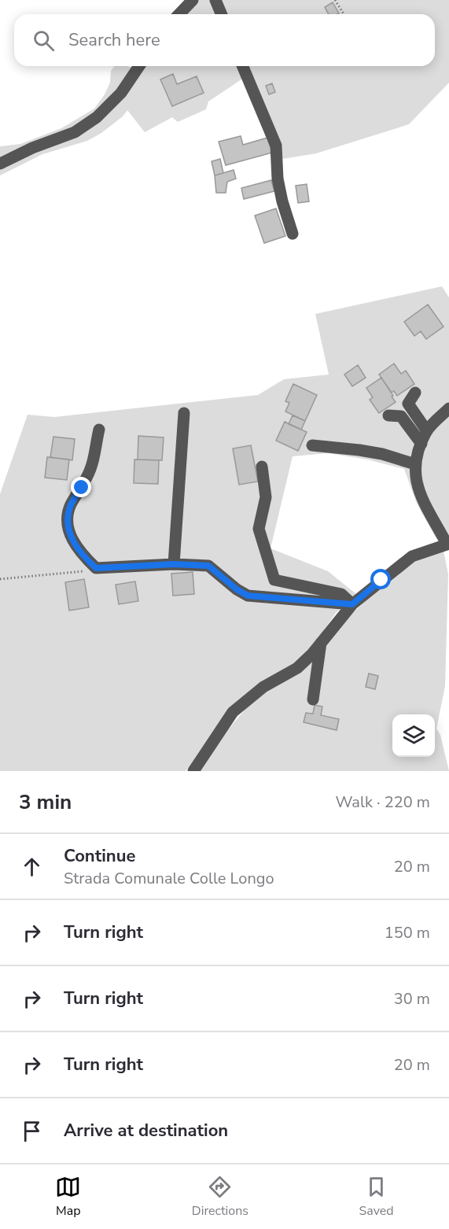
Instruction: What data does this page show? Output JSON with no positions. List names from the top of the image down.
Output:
{
  "page": {
    "search": "Search here",
    "heading": ["3 min", "Walk · 220 m"],
    "list": [
      ["Continue", "Strada Comunale Colle Longo", "20 m"],
      ["Turn right", "150 m"],
      ["Turn right", "30 m"],
      ["Turn right", "20 m"],
      "Arrive at destination"
    ],
    "nav": ["Map", "Directions", "Saved"]
  }
}
